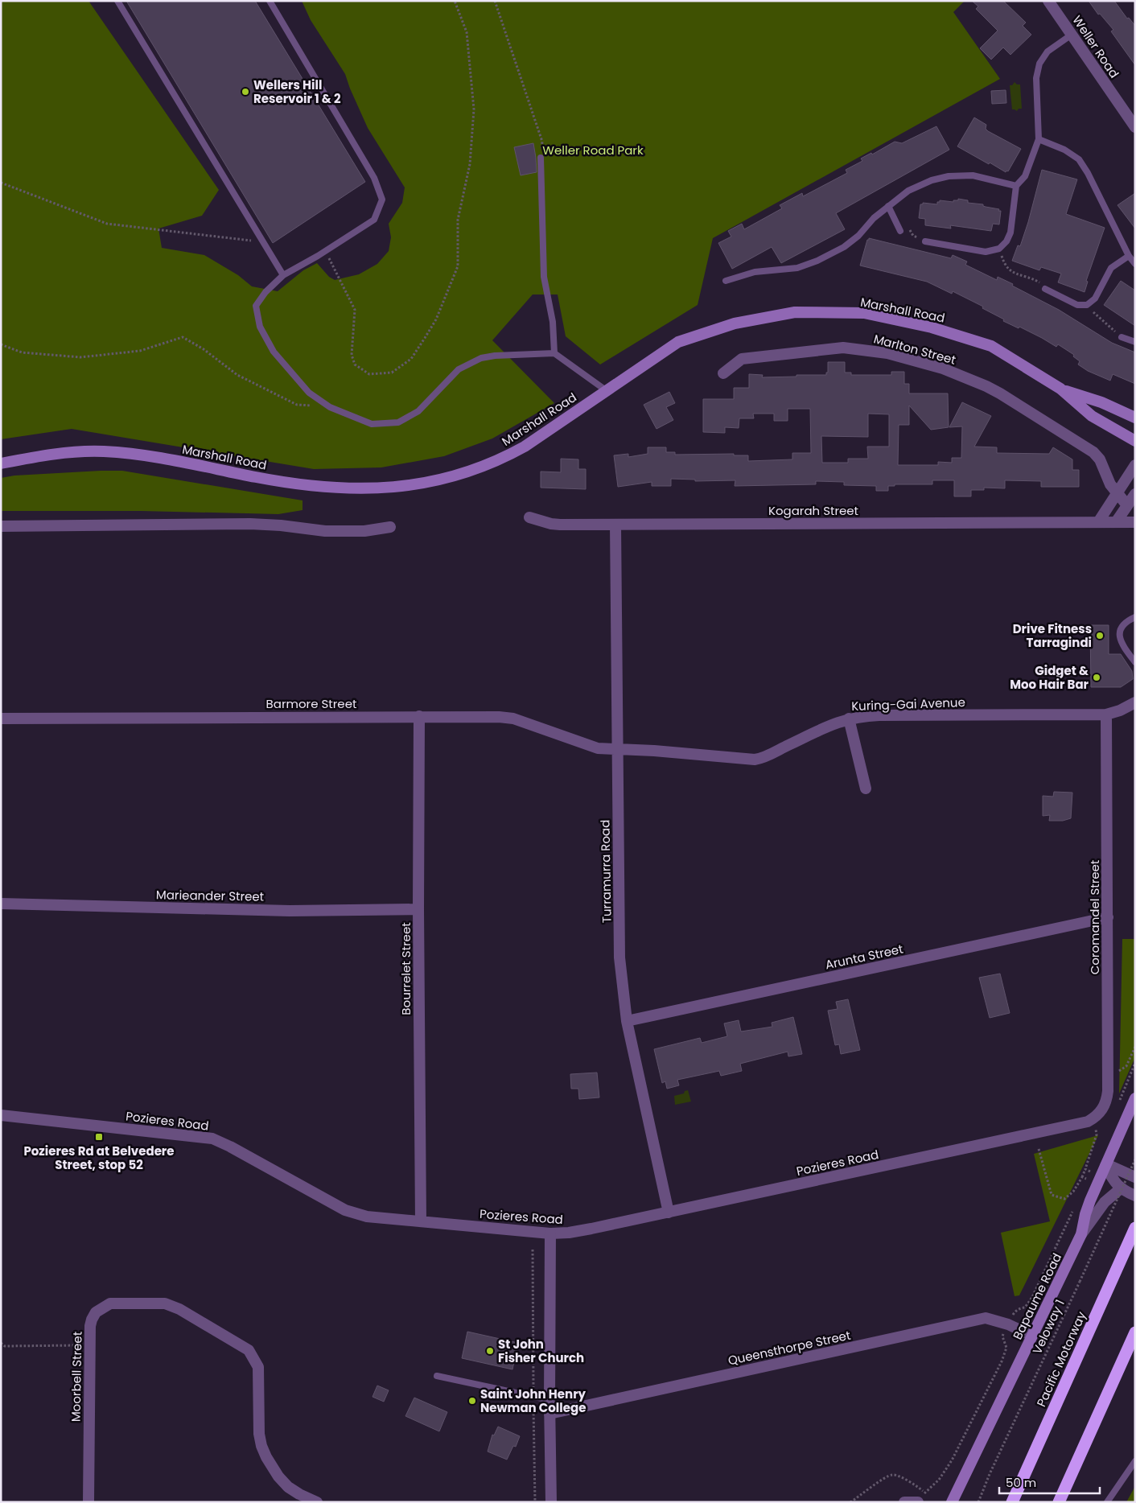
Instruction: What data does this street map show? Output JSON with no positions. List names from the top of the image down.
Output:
{
  "streets": {
    "highway": ["Pacific Motorway"],
    "main road": ["Marshall Road", "Bapaume Road"],
    "street": [
      "Weller Road",
      "Marlton Street",
      "Kogarah Street",
      "Barmore Street",
      "Kuring-Gai Avenue",
      "Turramurra Road",
      "Marieander Street",
      "Coromandel Street",
      "Arunta Street",
      "Bourrelet Street",
      "Pozieres Road",
      "Queensthorpe Street",
      "Moorbell Street"
    ],
    "path": ["Veloway 1"]
  },
  "crossings": [
    ["Kogarah Street", "Turramurra Road"],
    ["Barmore Street", "Kuring-Gai Avenue"],
    ["Barmore Street", "Turramurra Road"],
    ["Barmore Street", "Bourrelet Street"],
    ["Kuring-Gai Avenue", "Turramurra Road"],
    ["Kuring-Gai Avenue", "Coromandel Street"],
    ["Turramurra Road", "Arunta Street"],
    ["Turramurra Road", "Pozieres Road"],
    ["Marieander Street", "Bourrelet Street"],
    ["Coromandel Street", "Arunta Street"],
    ["Coromandel Street", "Pozieres Road"],
    ["Bourrelet Street", "Pozieres Road"],
    ["Bapaume Road", "Queensthorpe Street"]
  ],
  "parks": ["Weller Road Park"],
  "places": {
    "other": [
      "Wellers Hill Reservoir 1 & 2",
      "Drive Fitness Tarragindi",
      "Gidget & Moo Hair Bar",
      "St John Fisher Church",
      "Saint John Henry Newman College"
    ],
    "transit": ["Pozieres Rd at Belvedere Street, stop 52"]
  },
  "scale_bar": "50 m"
}
